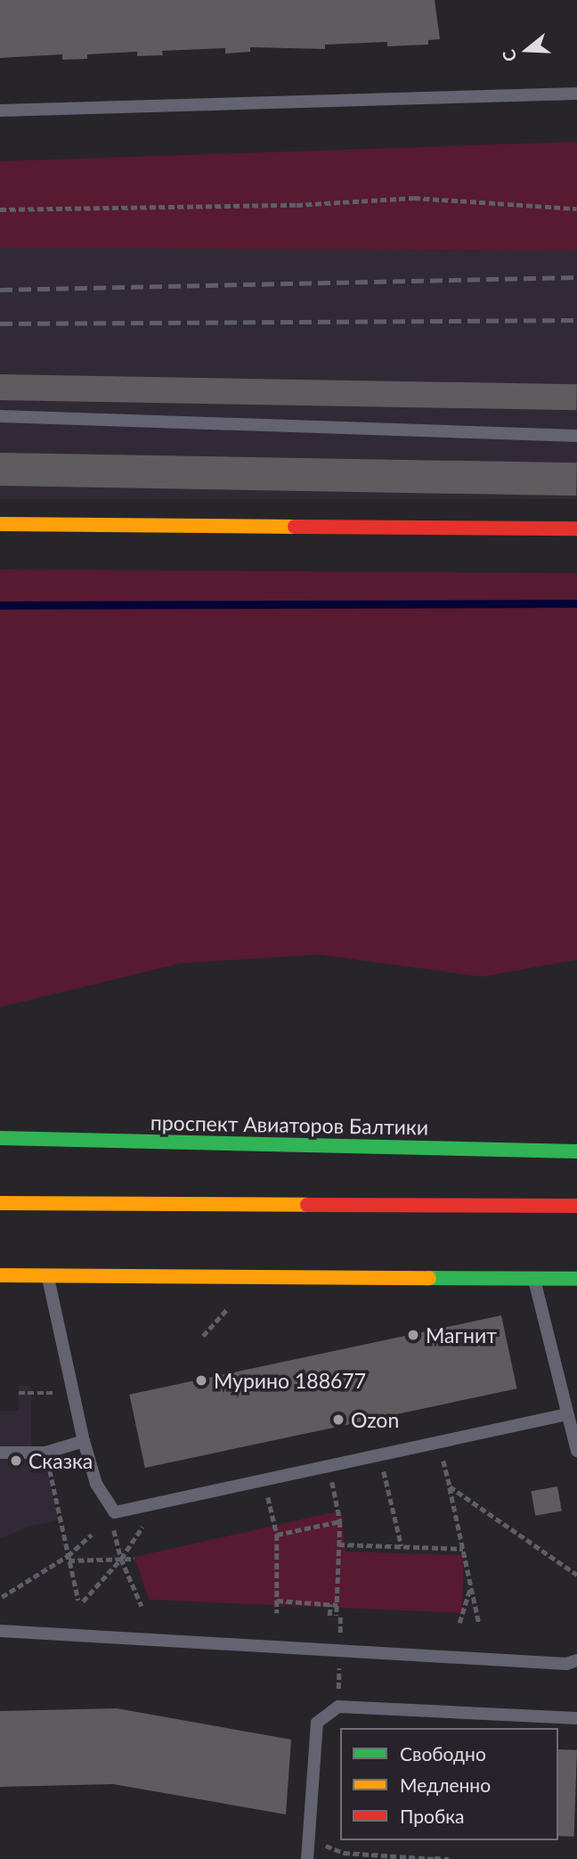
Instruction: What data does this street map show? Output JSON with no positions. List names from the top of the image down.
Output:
{
  "streets": {
    "street": ["проспект Авиаторов Балтики"]
  },
  "places": [
    "Магнит",
    "Мурино 188677",
    "Ozon",
    "Сказка"
  ],
  "legend": ["Свободно", "Медленно", "Пробка"],
  "north": "left"
}
